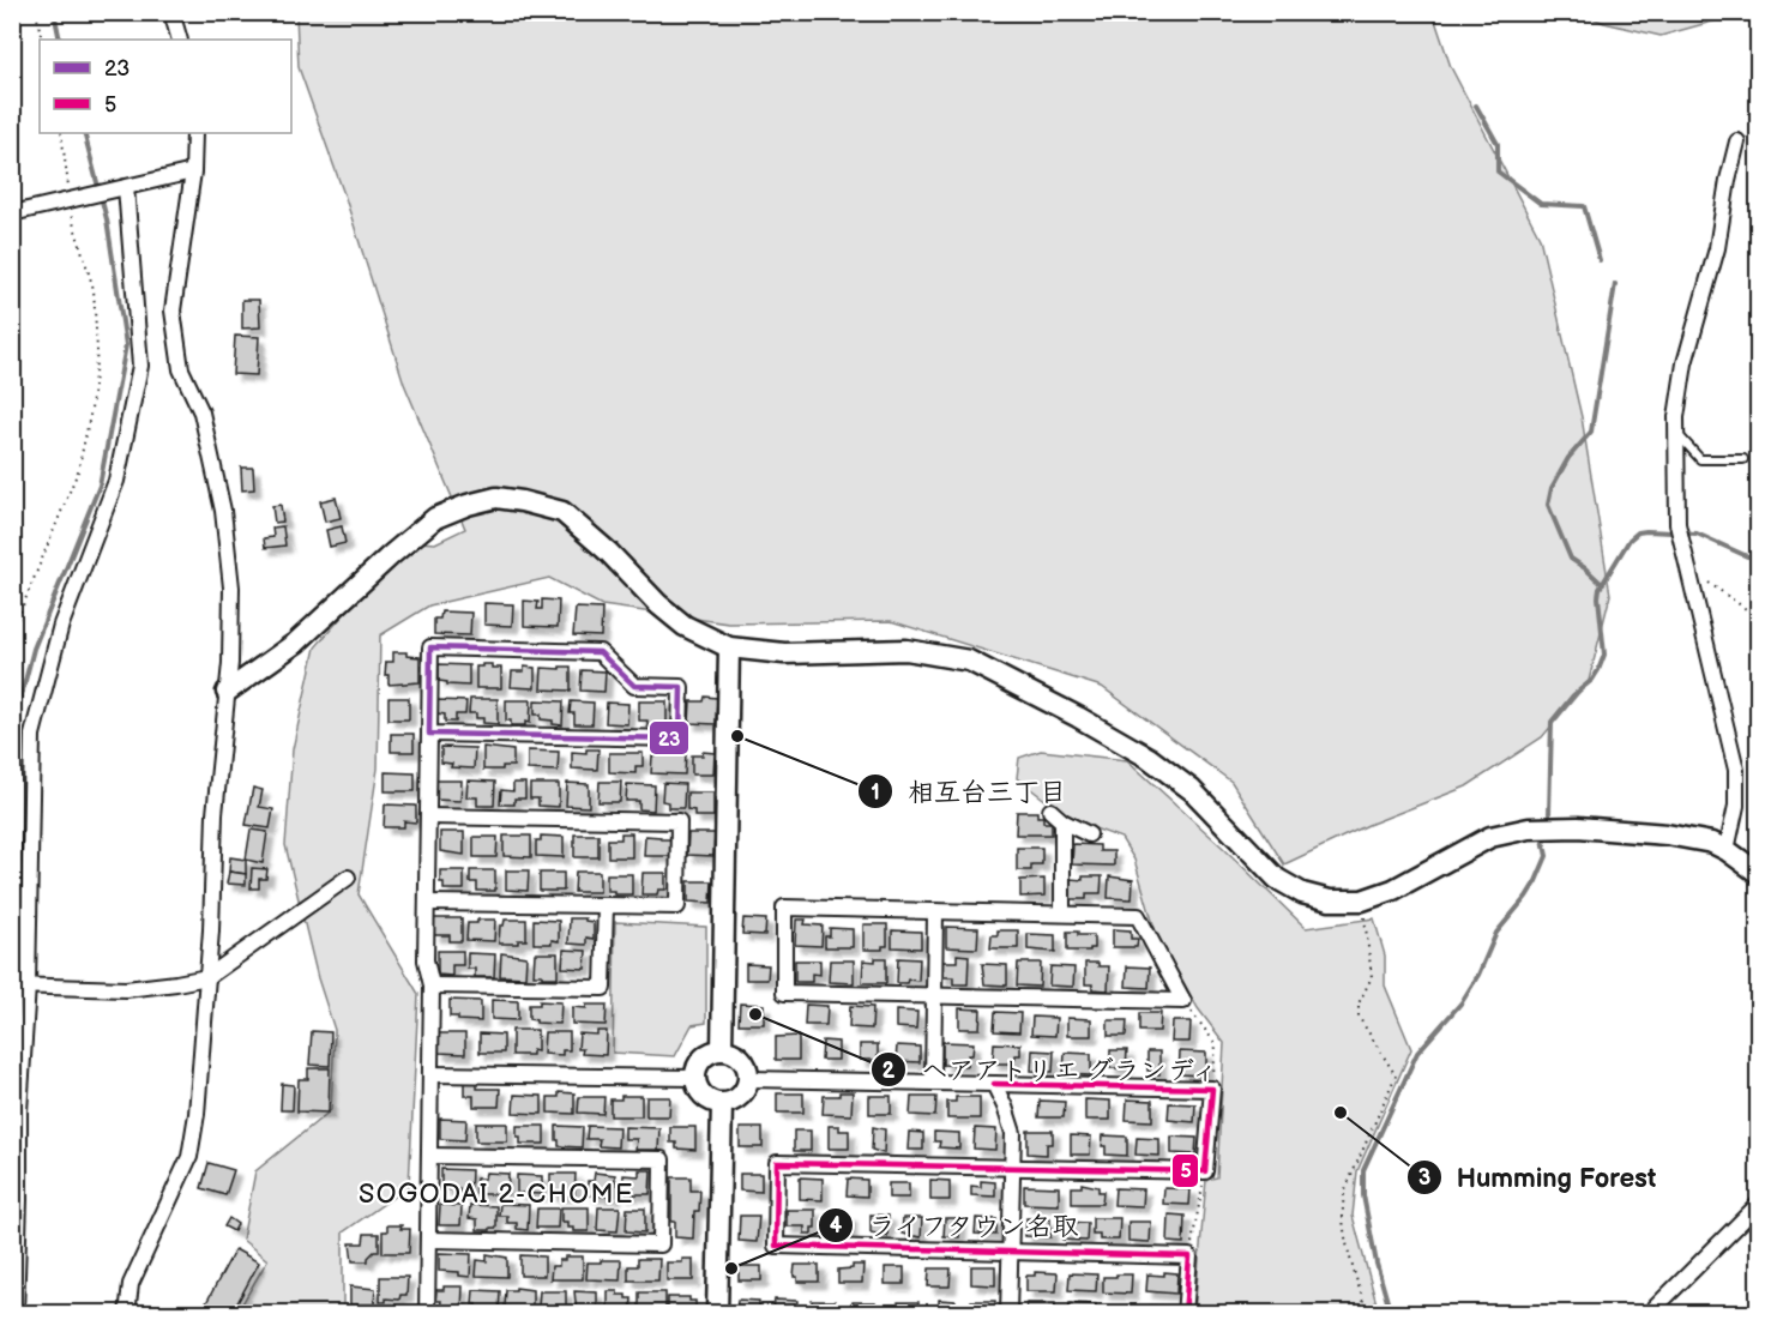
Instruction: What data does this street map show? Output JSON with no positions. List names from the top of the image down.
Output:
{
  "districts": ["SOGODAI 2-CHOME"],
  "places": [
    "相互台三丁目",
    "ヘアアトリエ グランディ",
    "Humming Forest",
    "ライフタウン名取"
  ],
  "lines": ["transit line 23", "transit line 5"],
  "legend": ["23", "5"]
}
